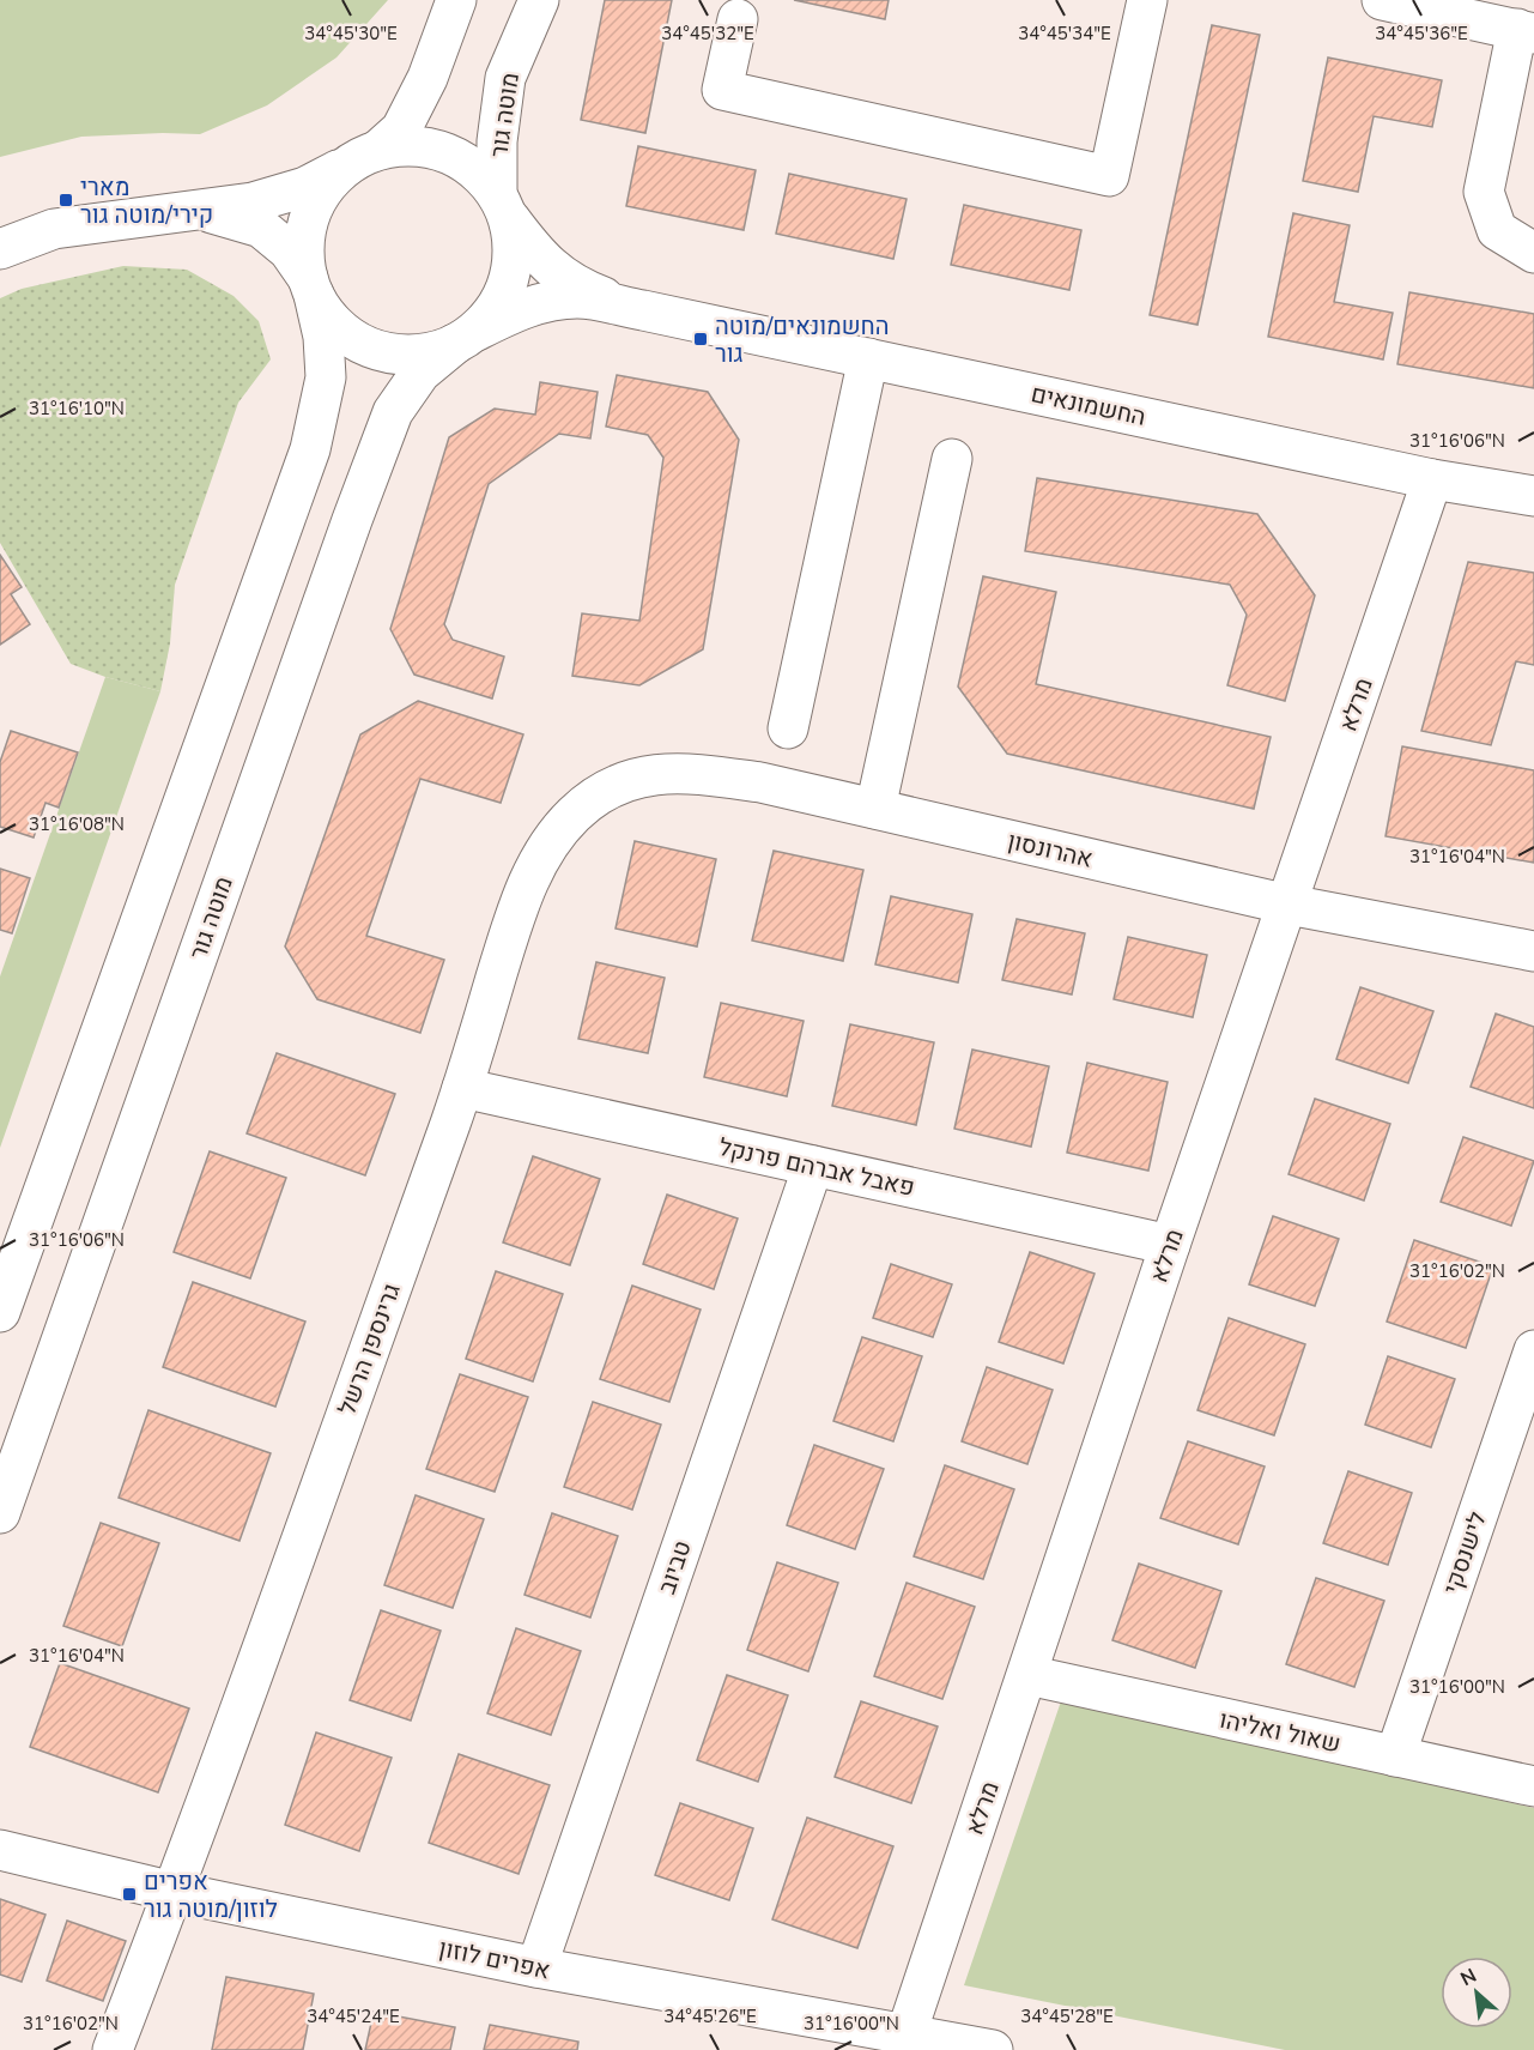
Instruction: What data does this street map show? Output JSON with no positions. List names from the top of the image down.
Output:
{
  "streets": {
    "street": [
      "מוטה גור",
      "החשמונאים",
      "מרלא",
      "אהרונסון",
      "פאבל אברהם פרנקל",
      "גרינספן הרשל",
      "לישנסקי",
      "טביוב",
      "שאול ואליהו",
      "אפרים לוזון"
    ]
  },
  "crossings": [
    ["מוטה גור", "החשמונאים"],
    ["החשמונאים", "מרלא"],
    ["מרלא", "אהרונסון"],
    ["מרלא", "פאבל אברהם פרנקל"],
    ["מרלא", "שאול ואליהו"],
    ["מרלא", "אפרים לוזון"],
    ["אהרונסון", "גרינספן הרשל"],
    ["פאבל אברהם פרנקל", "גרינספן הרשל"],
    ["פאבל אברהם פרנקל", "טביוב"],
    ["גרינספן הרשל", "אפרים לוזון"],
    ["לישנסקי", "שאול ואליהו"],
    ["טביוב", "אפרים לוזון"]
  ],
  "places": {
    "transit": ["מארי קירי/מוטה גור", "החשמונאים/מוטה גור", "אפרים לוזון/מוטה גור"]
  },
  "north": "top left",
  "coordinates": [
    "34°45'30\"E",
    "34°45'32\"E",
    "34°45'34\"E",
    "34°45'36\"E",
    "31°16'10\"N",
    "31°16'06\"N",
    "31°16'08\"N",
    "31°16'04\"N",
    "31°16'02\"N",
    "31°16'00\"N",
    "34°45'24\"E",
    "34°45'26\"E",
    "34°45'28\"E"
  ]
}
